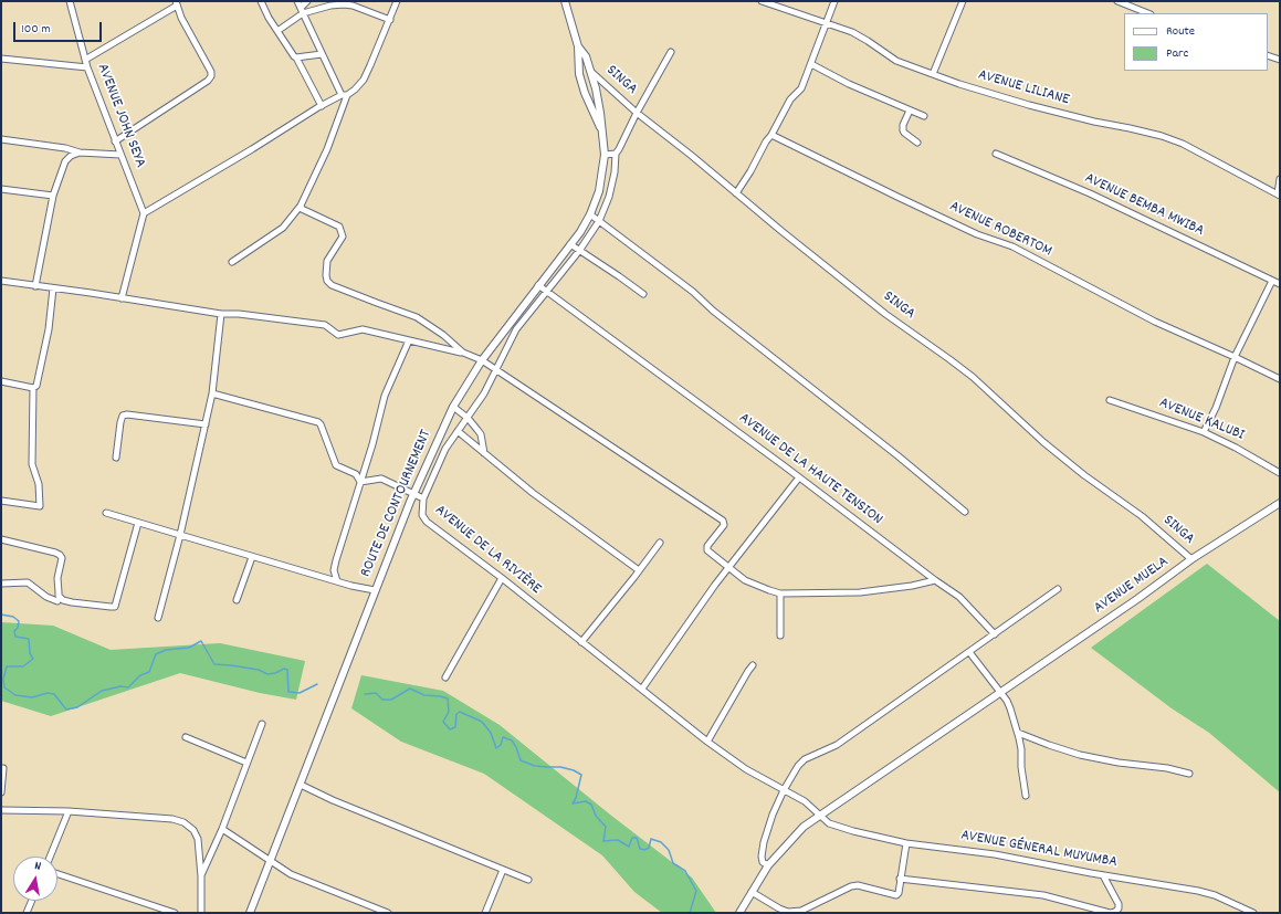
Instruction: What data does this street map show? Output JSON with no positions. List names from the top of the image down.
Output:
{
  "streets": {
    "street": [
      "SINGA",
      "AVENUE LILIANE",
      "AVENUE JOHN SEYA",
      "AVENUE BEMBA MWIBA",
      "AVENUE ROBERTOM",
      "AVENUE KALUBI",
      "AVENUE DE LA HAUTE TENSION",
      "ROUTE DE CONTOURNEMENT",
      "AVENUE DE LA RIVIÈRE",
      "AVENUE MUELA",
      "AVENUE GÉNERAL MUYUMBA"
    ]
  },
  "crossings": [
    ["SINGA", "ROUTE DE CONTOURNEMENT"],
    ["SINGA", "AVENUE MUELA"],
    ["AVENUE DE LA HAUTE TENSION", "ROUTE DE CONTOURNEMENT"],
    ["ROUTE DE CONTOURNEMENT", "AVENUE DE LA RIVIÈRE"],
    ["AVENUE DE LA RIVIÈRE", "AVENUE MUELA"],
    ["AVENUE DE LA RIVIÈRE", "AVENUE GÉNERAL MUYUMBA"],
    ["AVENUE MUELA", "AVENUE GÉNERAL MUYUMBA"]
  ],
  "legend": ["Route", "Parc"],
  "scale_bar": "100 m",
  "north": "top"
}
